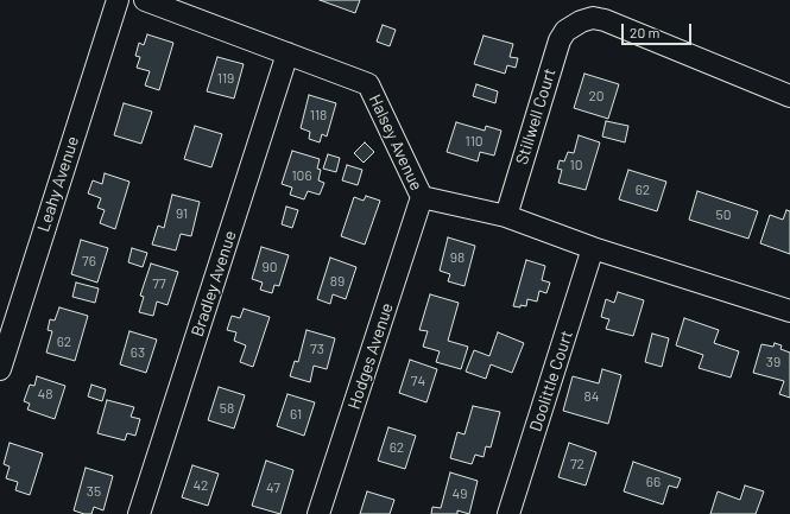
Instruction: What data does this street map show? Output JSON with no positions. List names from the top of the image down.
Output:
{
  "streets": {
    "street": [
      "Stillwell Court",
      "Halsey Avenue",
      "Leahy Avenue",
      "Bradley Avenue",
      "Hodges Avenue",
      "Doolittle Court"
    ]
  },
  "crossings": [
    ["Stillwell Court", "Halsey Avenue"],
    ["Halsey Avenue", "Bradley Avenue"],
    ["Halsey Avenue", "Hodges Avenue"],
    ["Halsey Avenue", "Doolittle Court"]
  ],
  "house_numbers": [
    "119",
    "20",
    "118",
    "110",
    "10",
    "106",
    "62",
    "91",
    "50",
    "98",
    "76",
    "90",
    "89",
    "77",
    "62",
    "73",
    "63",
    "39",
    "74",
    "48",
    "84",
    "58",
    "61",
    "62",
    "72",
    "66",
    "42",
    "47",
    "35",
    "49"
  ],
  "scale_bar": "20 m"
}
